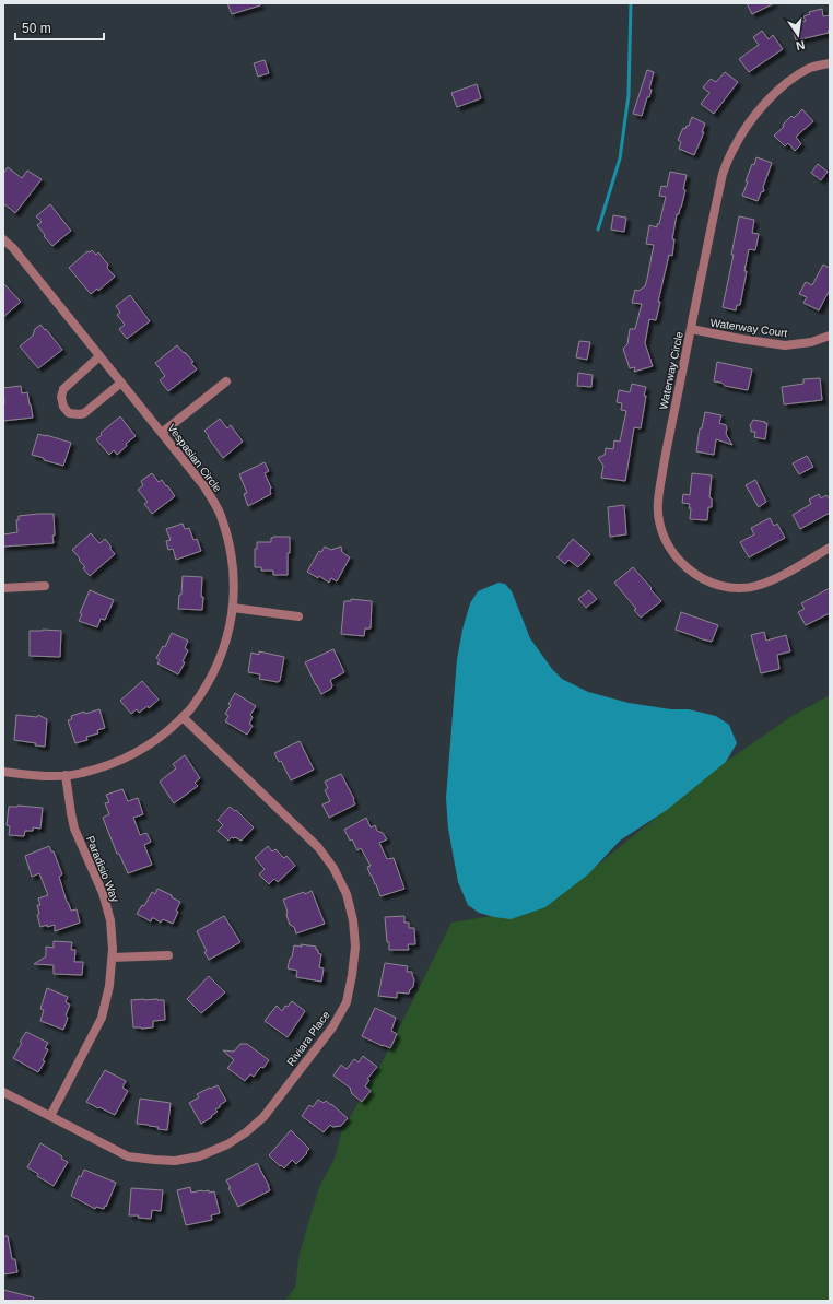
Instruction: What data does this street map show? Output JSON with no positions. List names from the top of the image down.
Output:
{
  "streets": {
    "street": [
      "Waterway Court",
      "Waterway Circle",
      "Vespasian Circle",
      "Paradisio Way",
      "Riviara Place"
    ]
  },
  "crossings": [
    ["Waterway Court", "Waterway Circle"],
    ["Vespasian Circle", "Paradisio Way"],
    ["Vespasian Circle", "Riviara Place"],
    ["Paradisio Way", "Riviara Place"]
  ],
  "scale_bar": "50 m",
  "north": "bottom"
}
